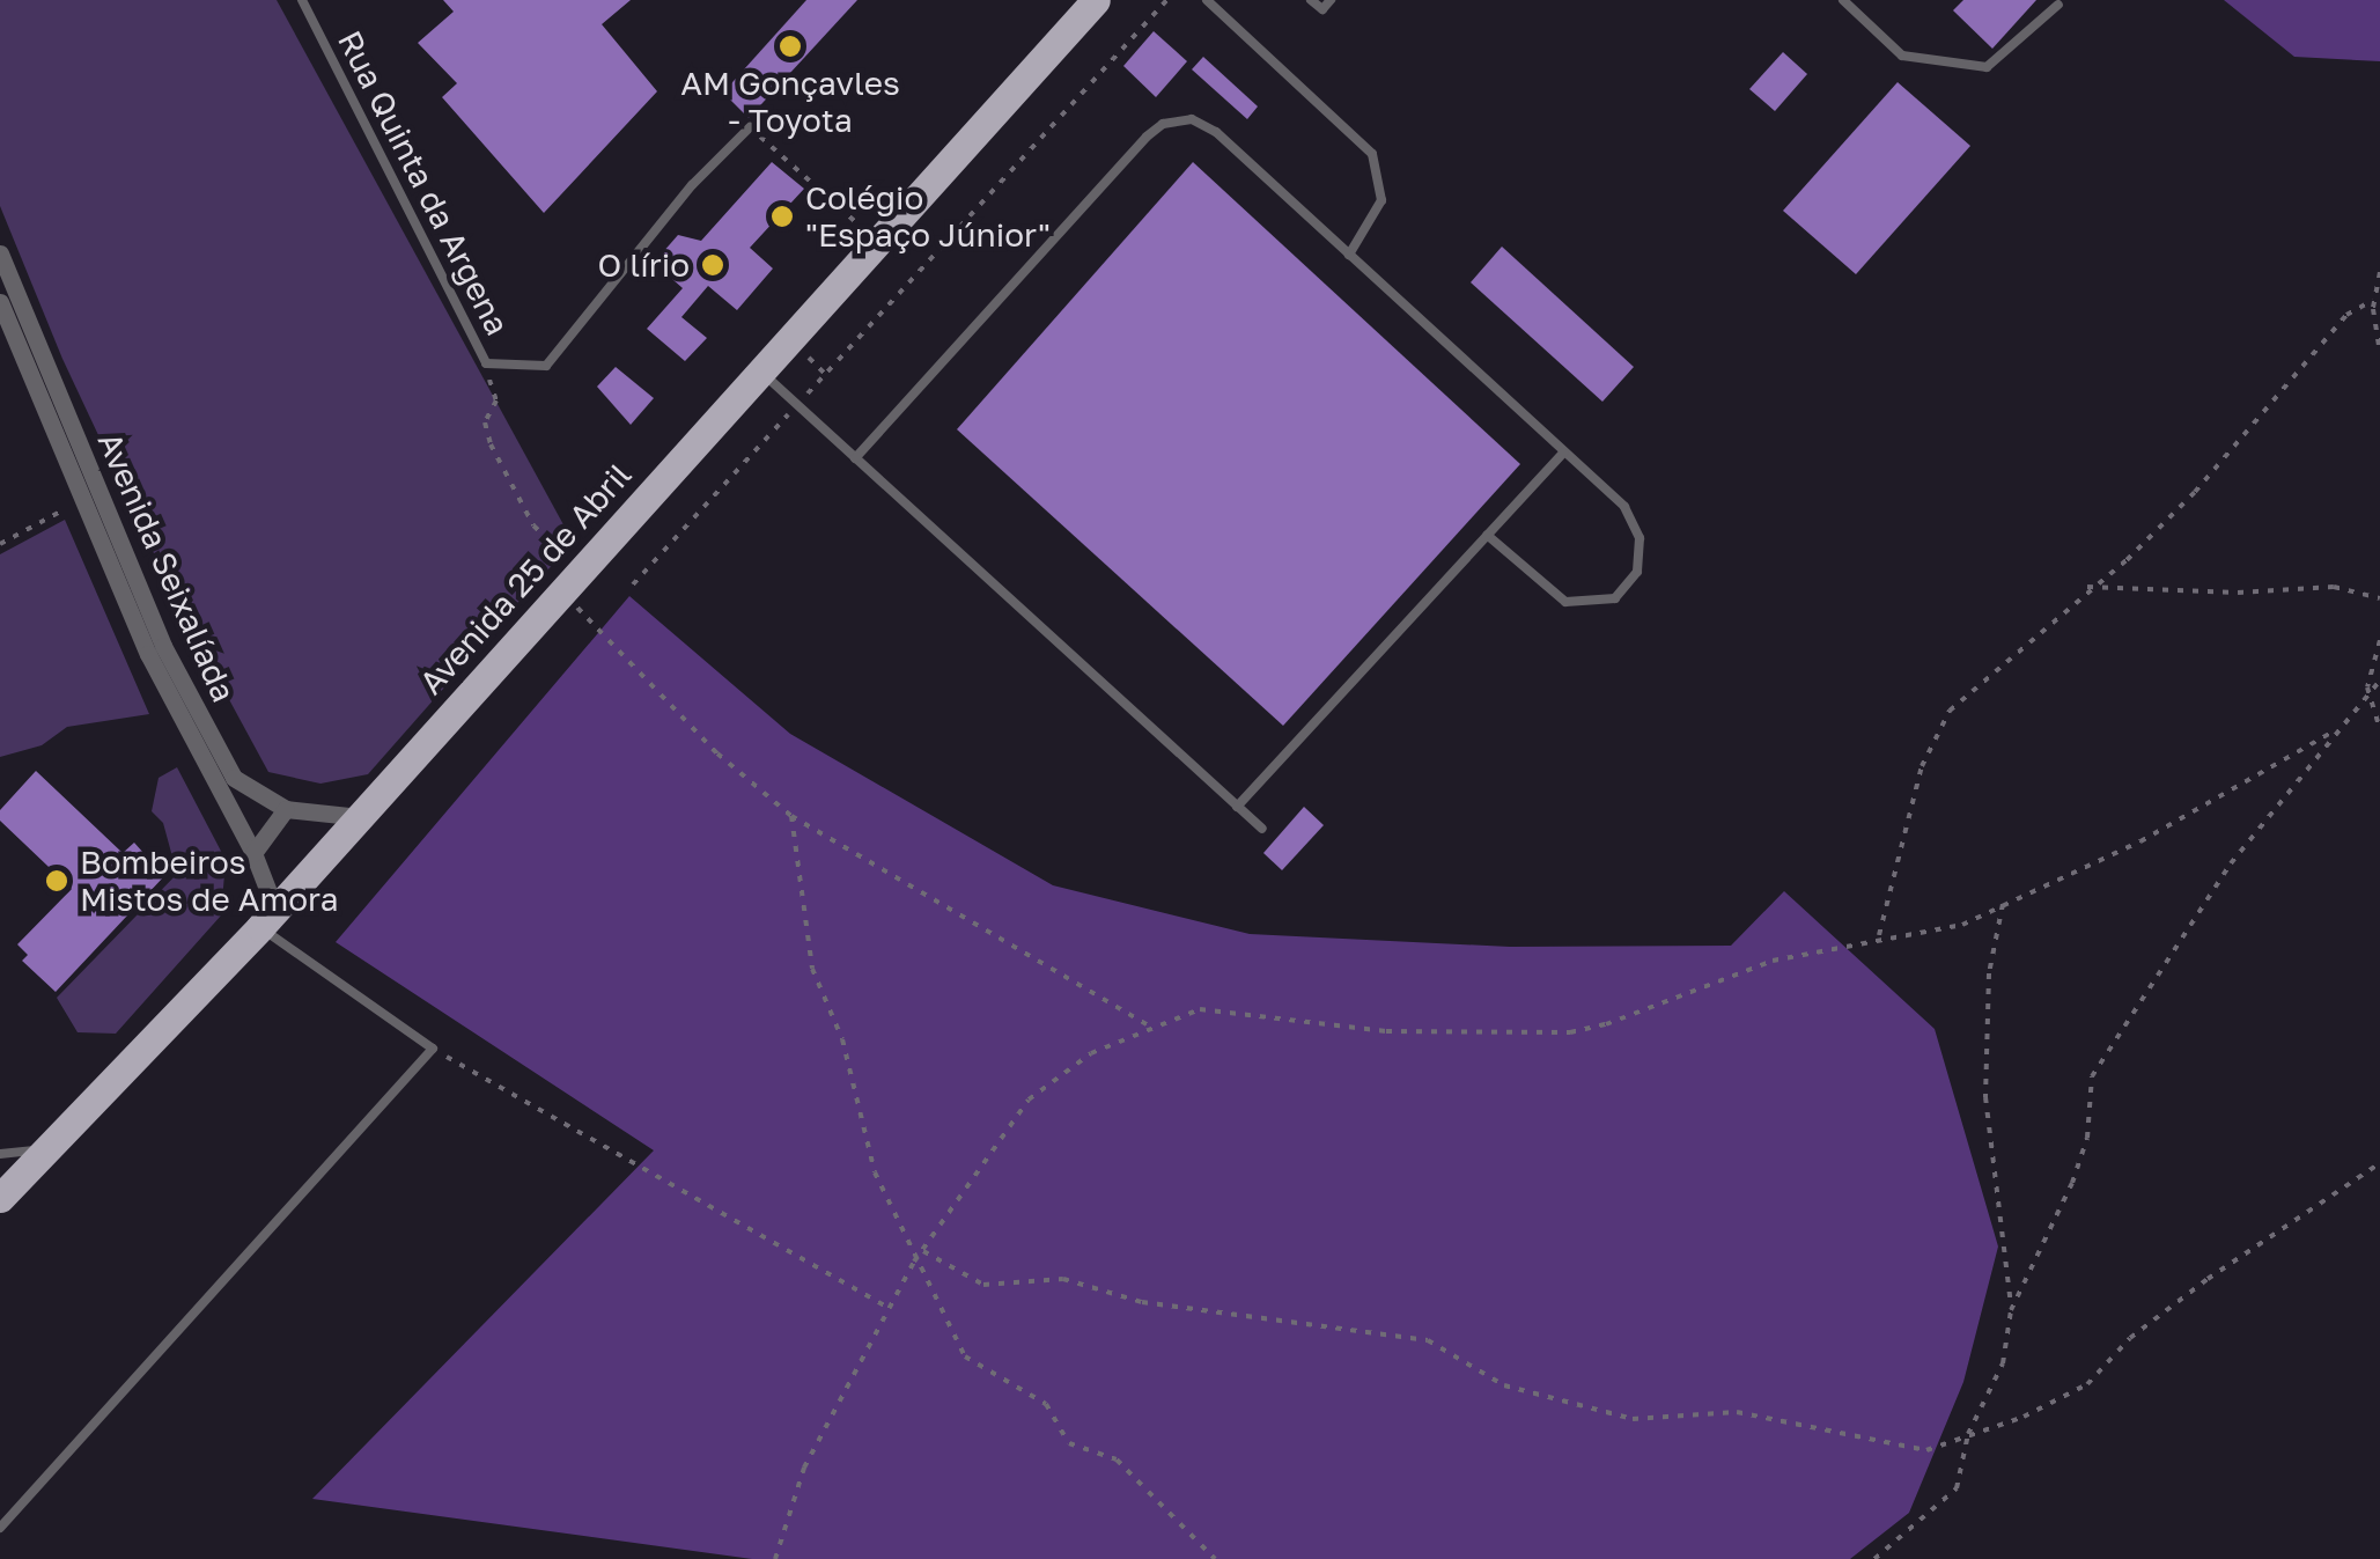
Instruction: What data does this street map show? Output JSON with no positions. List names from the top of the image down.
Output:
{
  "streets": {
    "main road": ["Avenida 25 de Abril"],
    "street": ["Avenida Seixalíada"],
    "lane": ["Rua Quinta da Argena"]
  },
  "crossings": [
    ["Avenida Seixalíada", "Avenida 25 de Abril"]
  ],
  "places": [
    "AM Gonçavles - Toyota",
    "Colégio \"Espaço Júnior\"",
    "O lírio",
    "Bombeiros Mistos de Amora"
  ]
}
